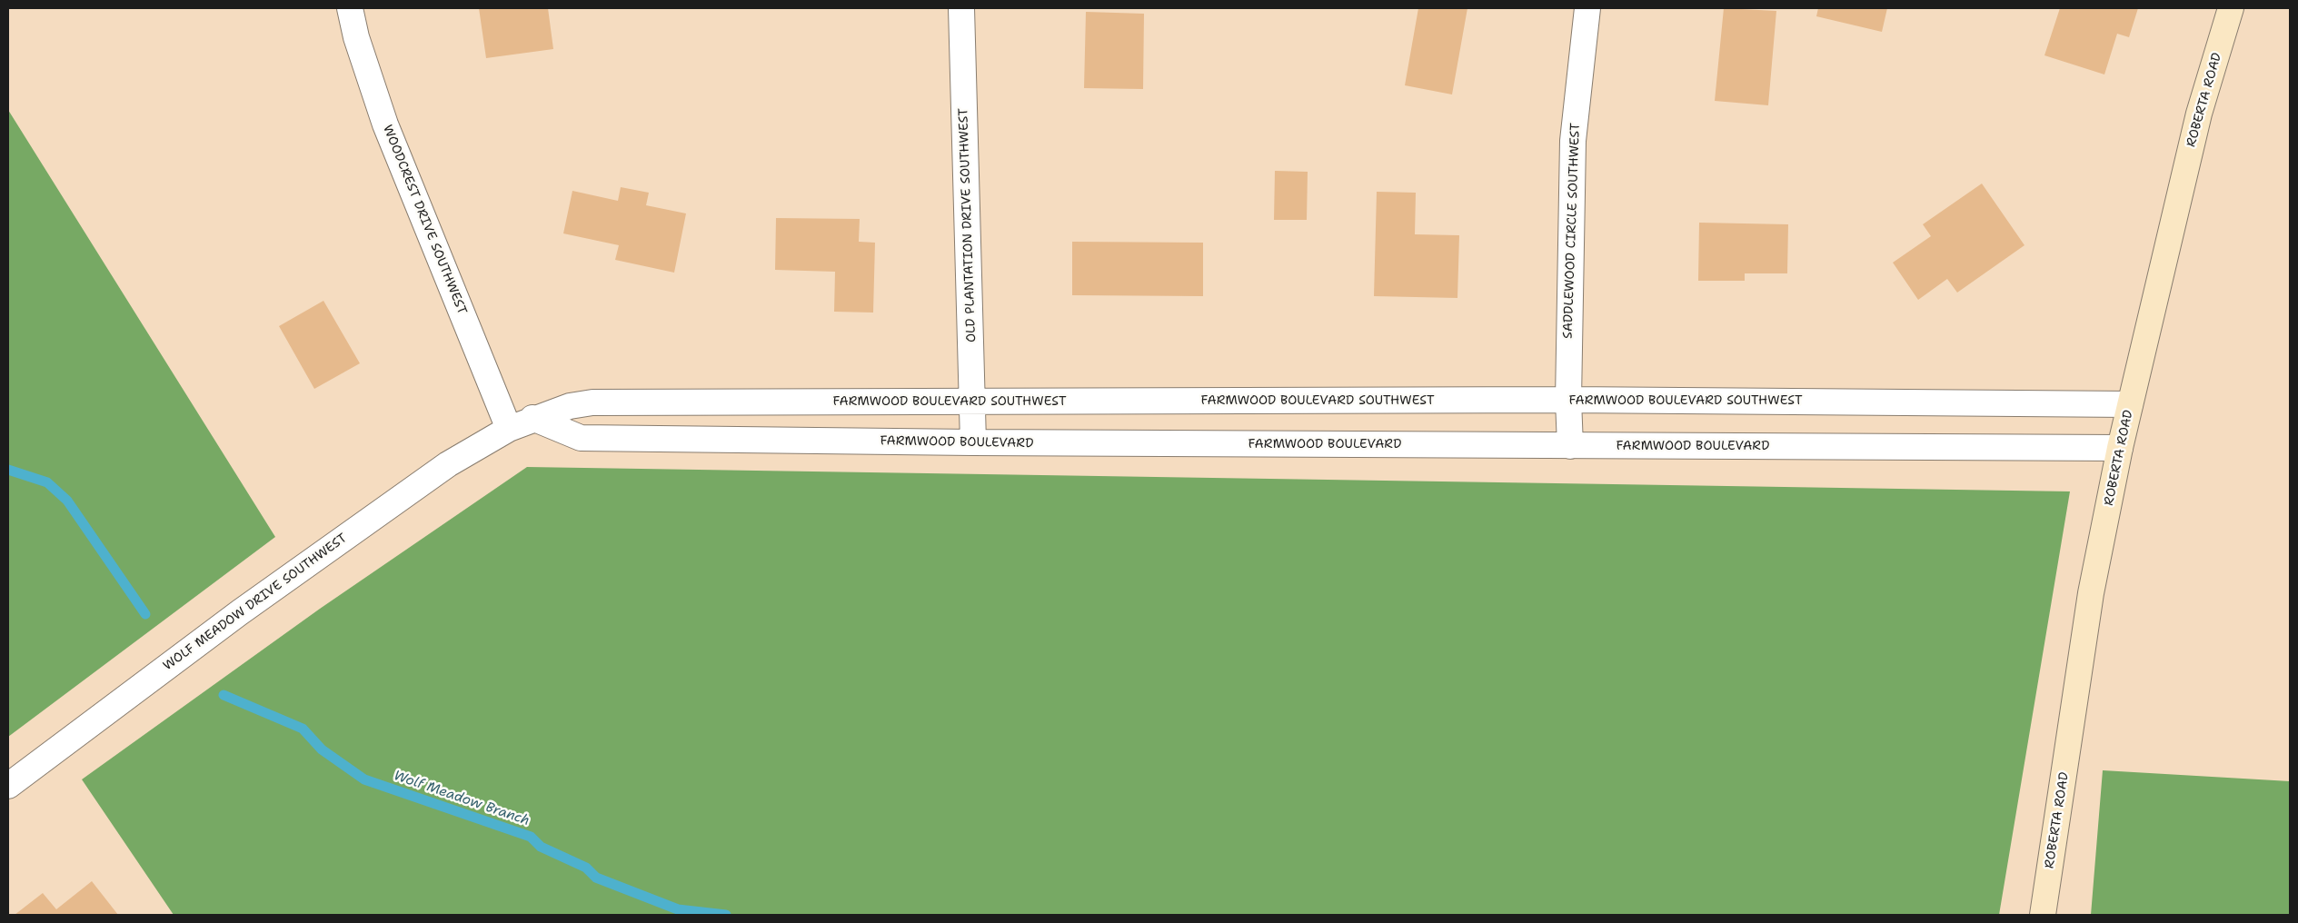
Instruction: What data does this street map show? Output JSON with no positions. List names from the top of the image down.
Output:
{
  "streets": {
    "street": [
      "ROBERTA ROAD",
      "WOODCREST DRIVE SOUTHWEST",
      "OLD PLANTATION DRIVE SOUTHWEST",
      "SADDLEWOOD CIRCLE SOUTHWEST",
      "FARMWOOD BOULEVARD SOUTHWEST",
      "FARMWOOD BOULEVARD",
      "WOLF MEADOW DRIVE SOUTHWEST"
    ]
  },
  "crossings": [
    ["ROBERTA ROAD", "FARMWOOD BOULEVARD SOUTHWEST"],
    ["ROBERTA ROAD", "FARMWOOD BOULEVARD"],
    ["WOODCREST DRIVE SOUTHWEST", "FARMWOOD BOULEVARD SOUTHWEST"],
    ["WOODCREST DRIVE SOUTHWEST", "WOLF MEADOW DRIVE SOUTHWEST"],
    ["OLD PLANTATION DRIVE SOUTHWEST", "FARMWOOD BOULEVARD SOUTHWEST"],
    ["OLD PLANTATION DRIVE SOUTHWEST", "FARMWOOD BOULEVARD"],
    ["SADDLEWOOD CIRCLE SOUTHWEST", "FARMWOOD BOULEVARD SOUTHWEST"],
    ["SADDLEWOOD CIRCLE SOUTHWEST", "FARMWOOD BOULEVARD"],
    ["FARMWOOD BOULEVARD SOUTHWEST", "FARMWOOD BOULEVARD"],
    ["FARMWOOD BOULEVARD SOUTHWEST", "WOLF MEADOW DRIVE SOUTHWEST"]
  ],
  "water": ["Wolf Meadow Branch"]
}
